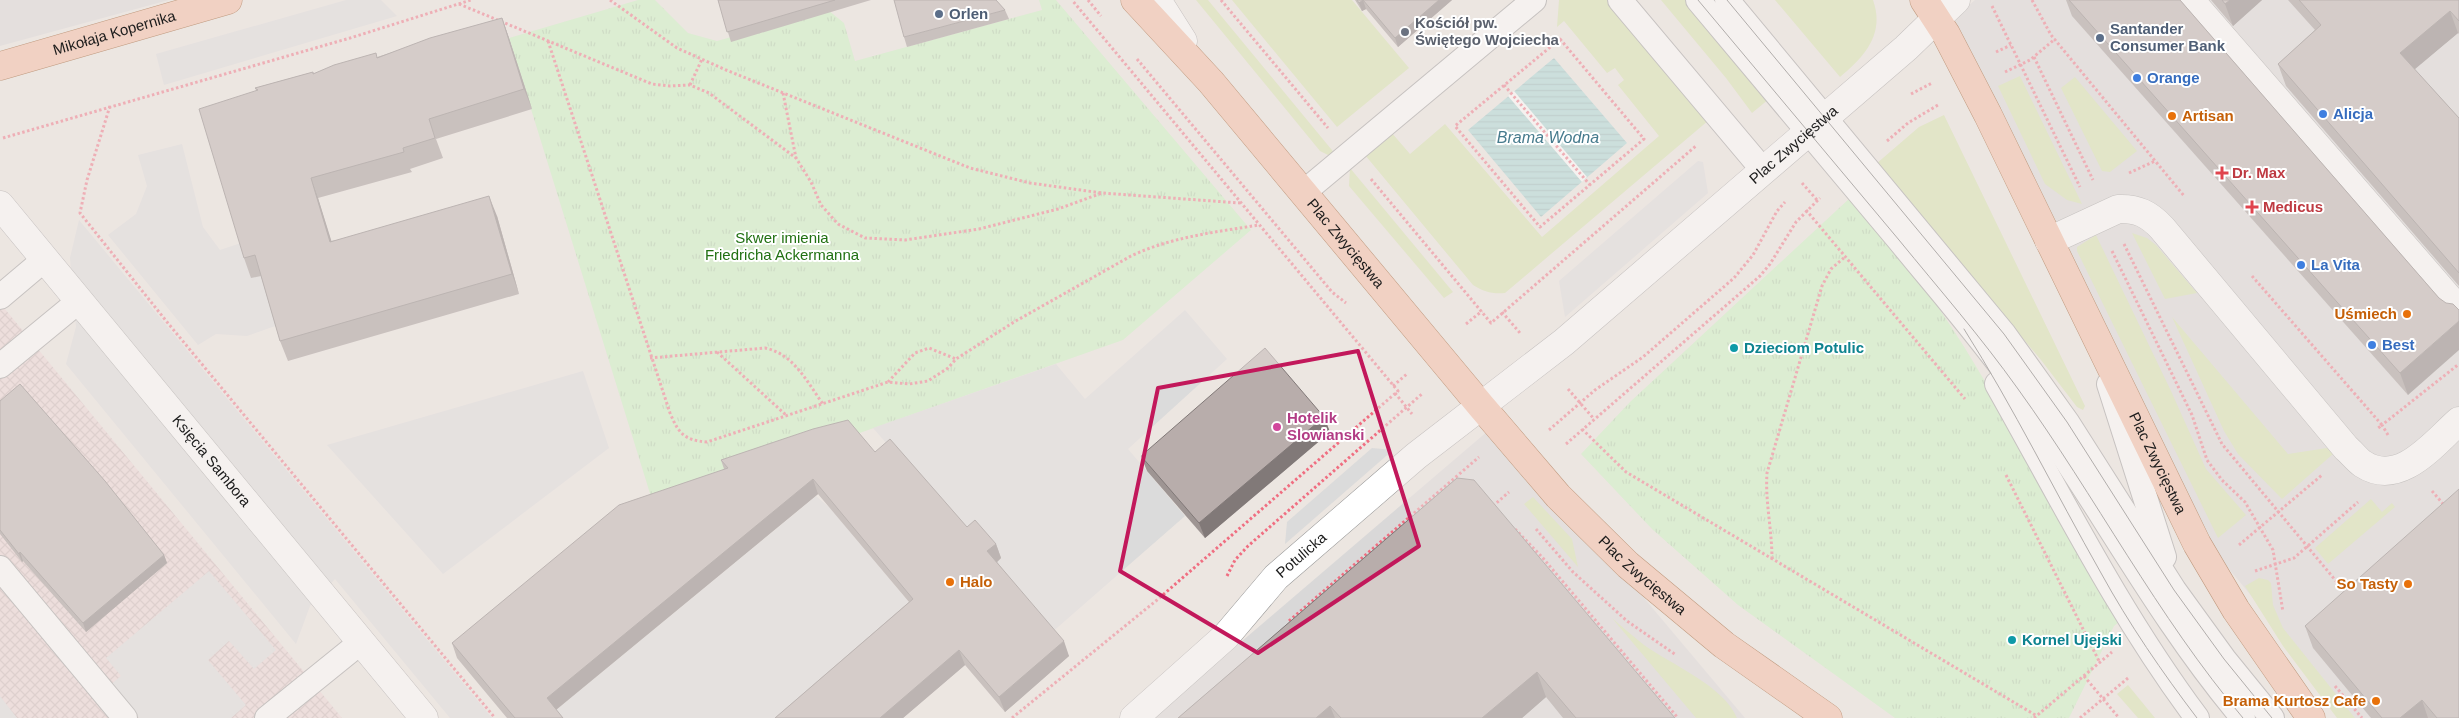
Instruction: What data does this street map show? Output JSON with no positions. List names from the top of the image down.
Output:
{
  "streets": {
    "main road": ["Mikołaja Kopernika", "Plac Zwycięstwa"],
    "street": ["Księcia Sambora", "Potulicka"]
  },
  "crossings": [
    ["Plac Zwycięstwa", "Potulicka"]
  ],
  "water": ["Brama Wodna"],
  "parks": ["Skwer imienia Friedricha Ackermanna"],
  "places": {
    "other": [
      "Orlen",
      "Kościół pw. Świętego Wojciecha",
      "Santander Consumer Bank",
      "Orange",
      "Alicja",
      "Artisan",
      "La Vita",
      "Uśmiech",
      "Best",
      "Dzieciom Potulic",
      "Hotelik Slowianski",
      "Halo",
      "So Tasty",
      "Kornel Ujejski",
      "Brama Kurtosz Cafe"
    ],
    "health": ["Dr. Max", "Medicus"]
  }
}
